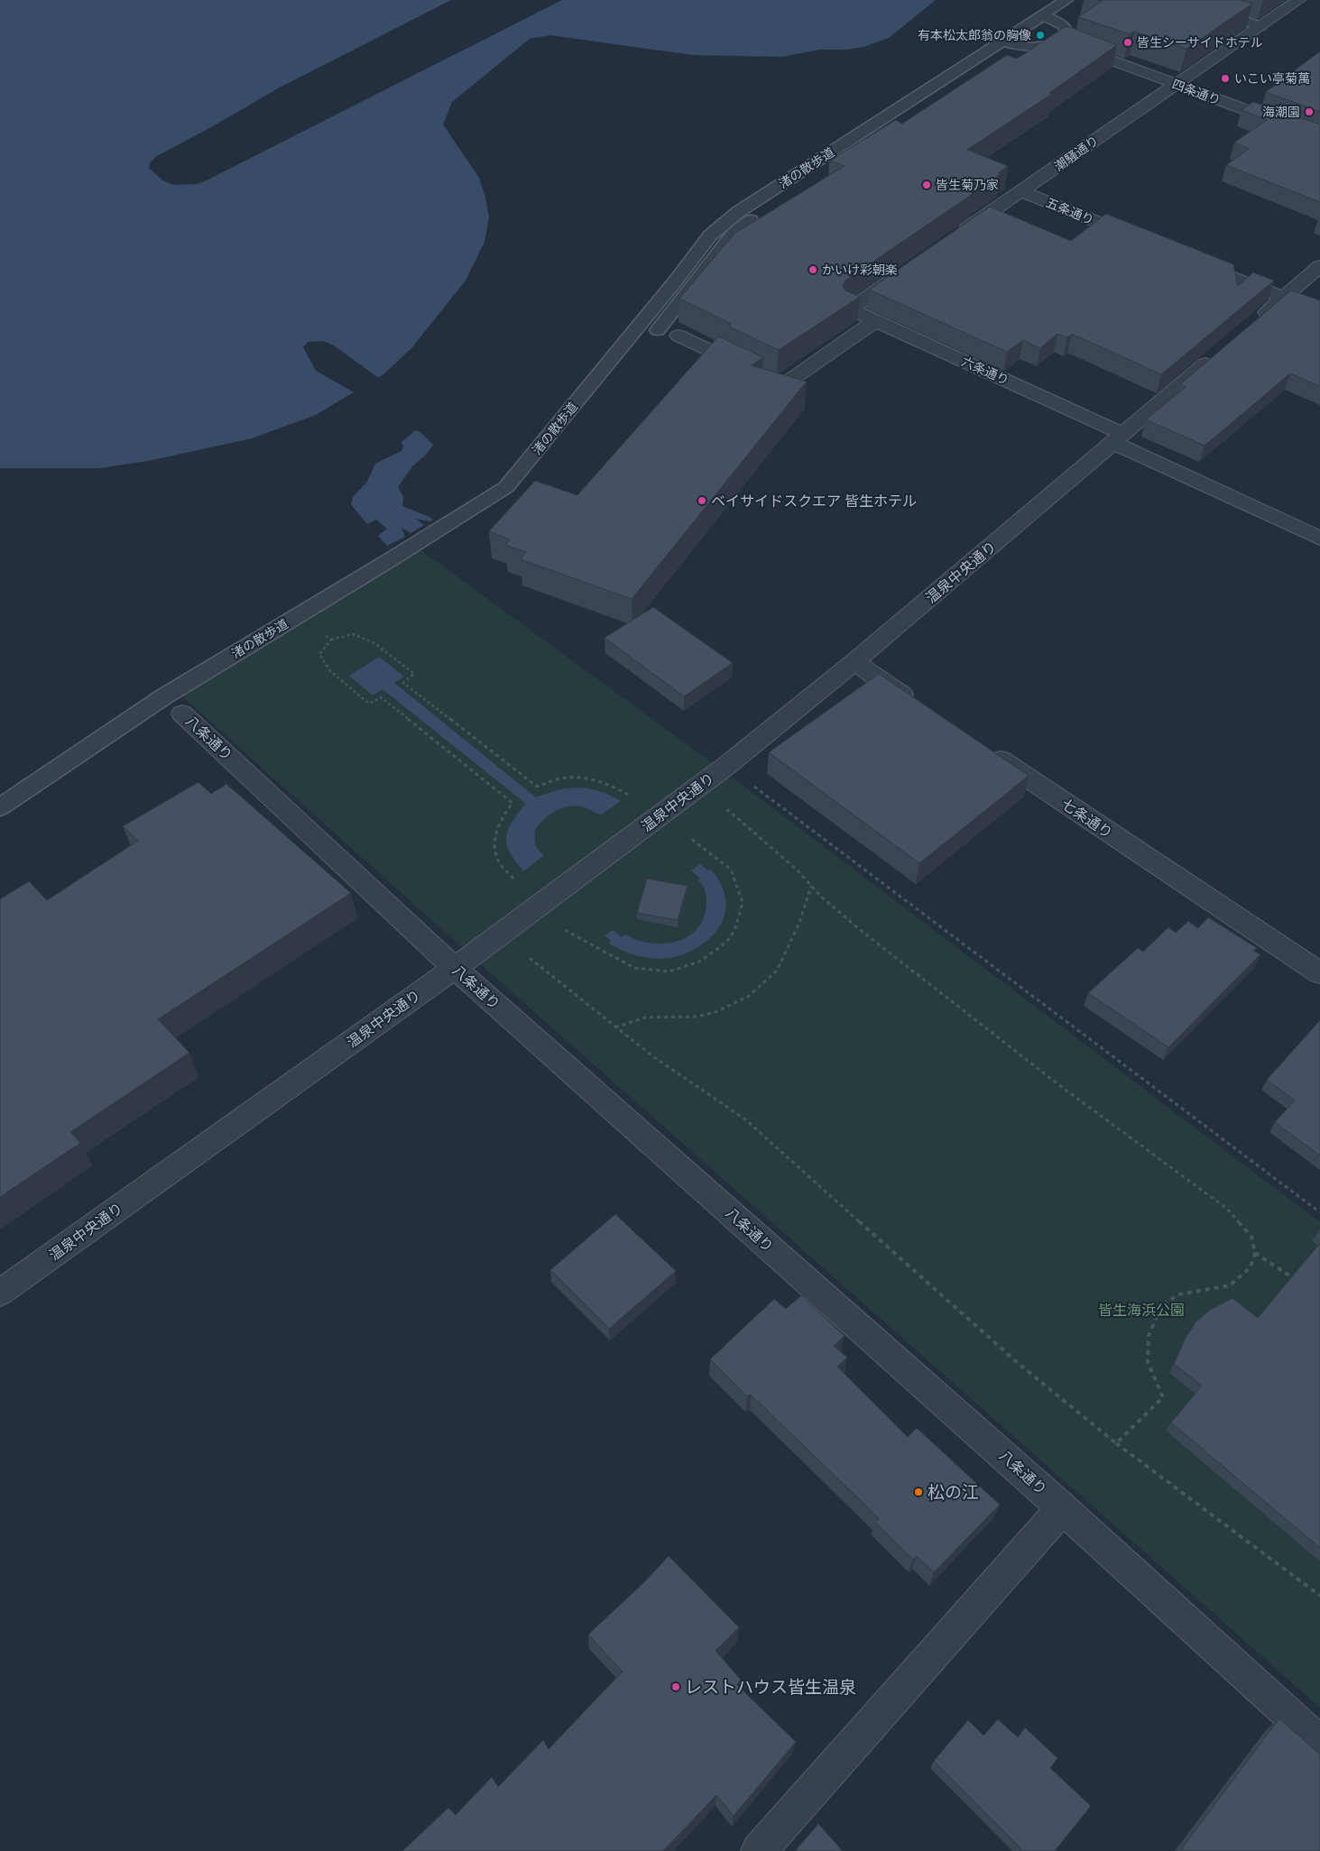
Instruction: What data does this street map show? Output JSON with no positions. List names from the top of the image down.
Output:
{
  "streets": {
    "street": [
      "四条通り",
      "潮騒通り",
      "五条通り",
      "六条通り",
      "温泉中央通り",
      "八条通り",
      "七条通り"
    ],
    "lane": ["渚の散歩道"]
  },
  "crossings": [
    ["四条通り", "潮騒通り"],
    ["潮騒通り", "五条通り"],
    ["六条通り", "温泉中央通り"],
    ["温泉中央通り", "八条通り"]
  ],
  "parks": ["皆生海浜公園"],
  "places": [
    "有本松太郎翁の胸像",
    "皆生シーサイドホテル",
    "いこい亭菊萬",
    "海潮園",
    "皆生菊乃家",
    "かいけ彩朝楽",
    "ベイサイドスクエア 皆生ホテル",
    "松の江",
    "レストハウス皆生温泉"
  ]
}
